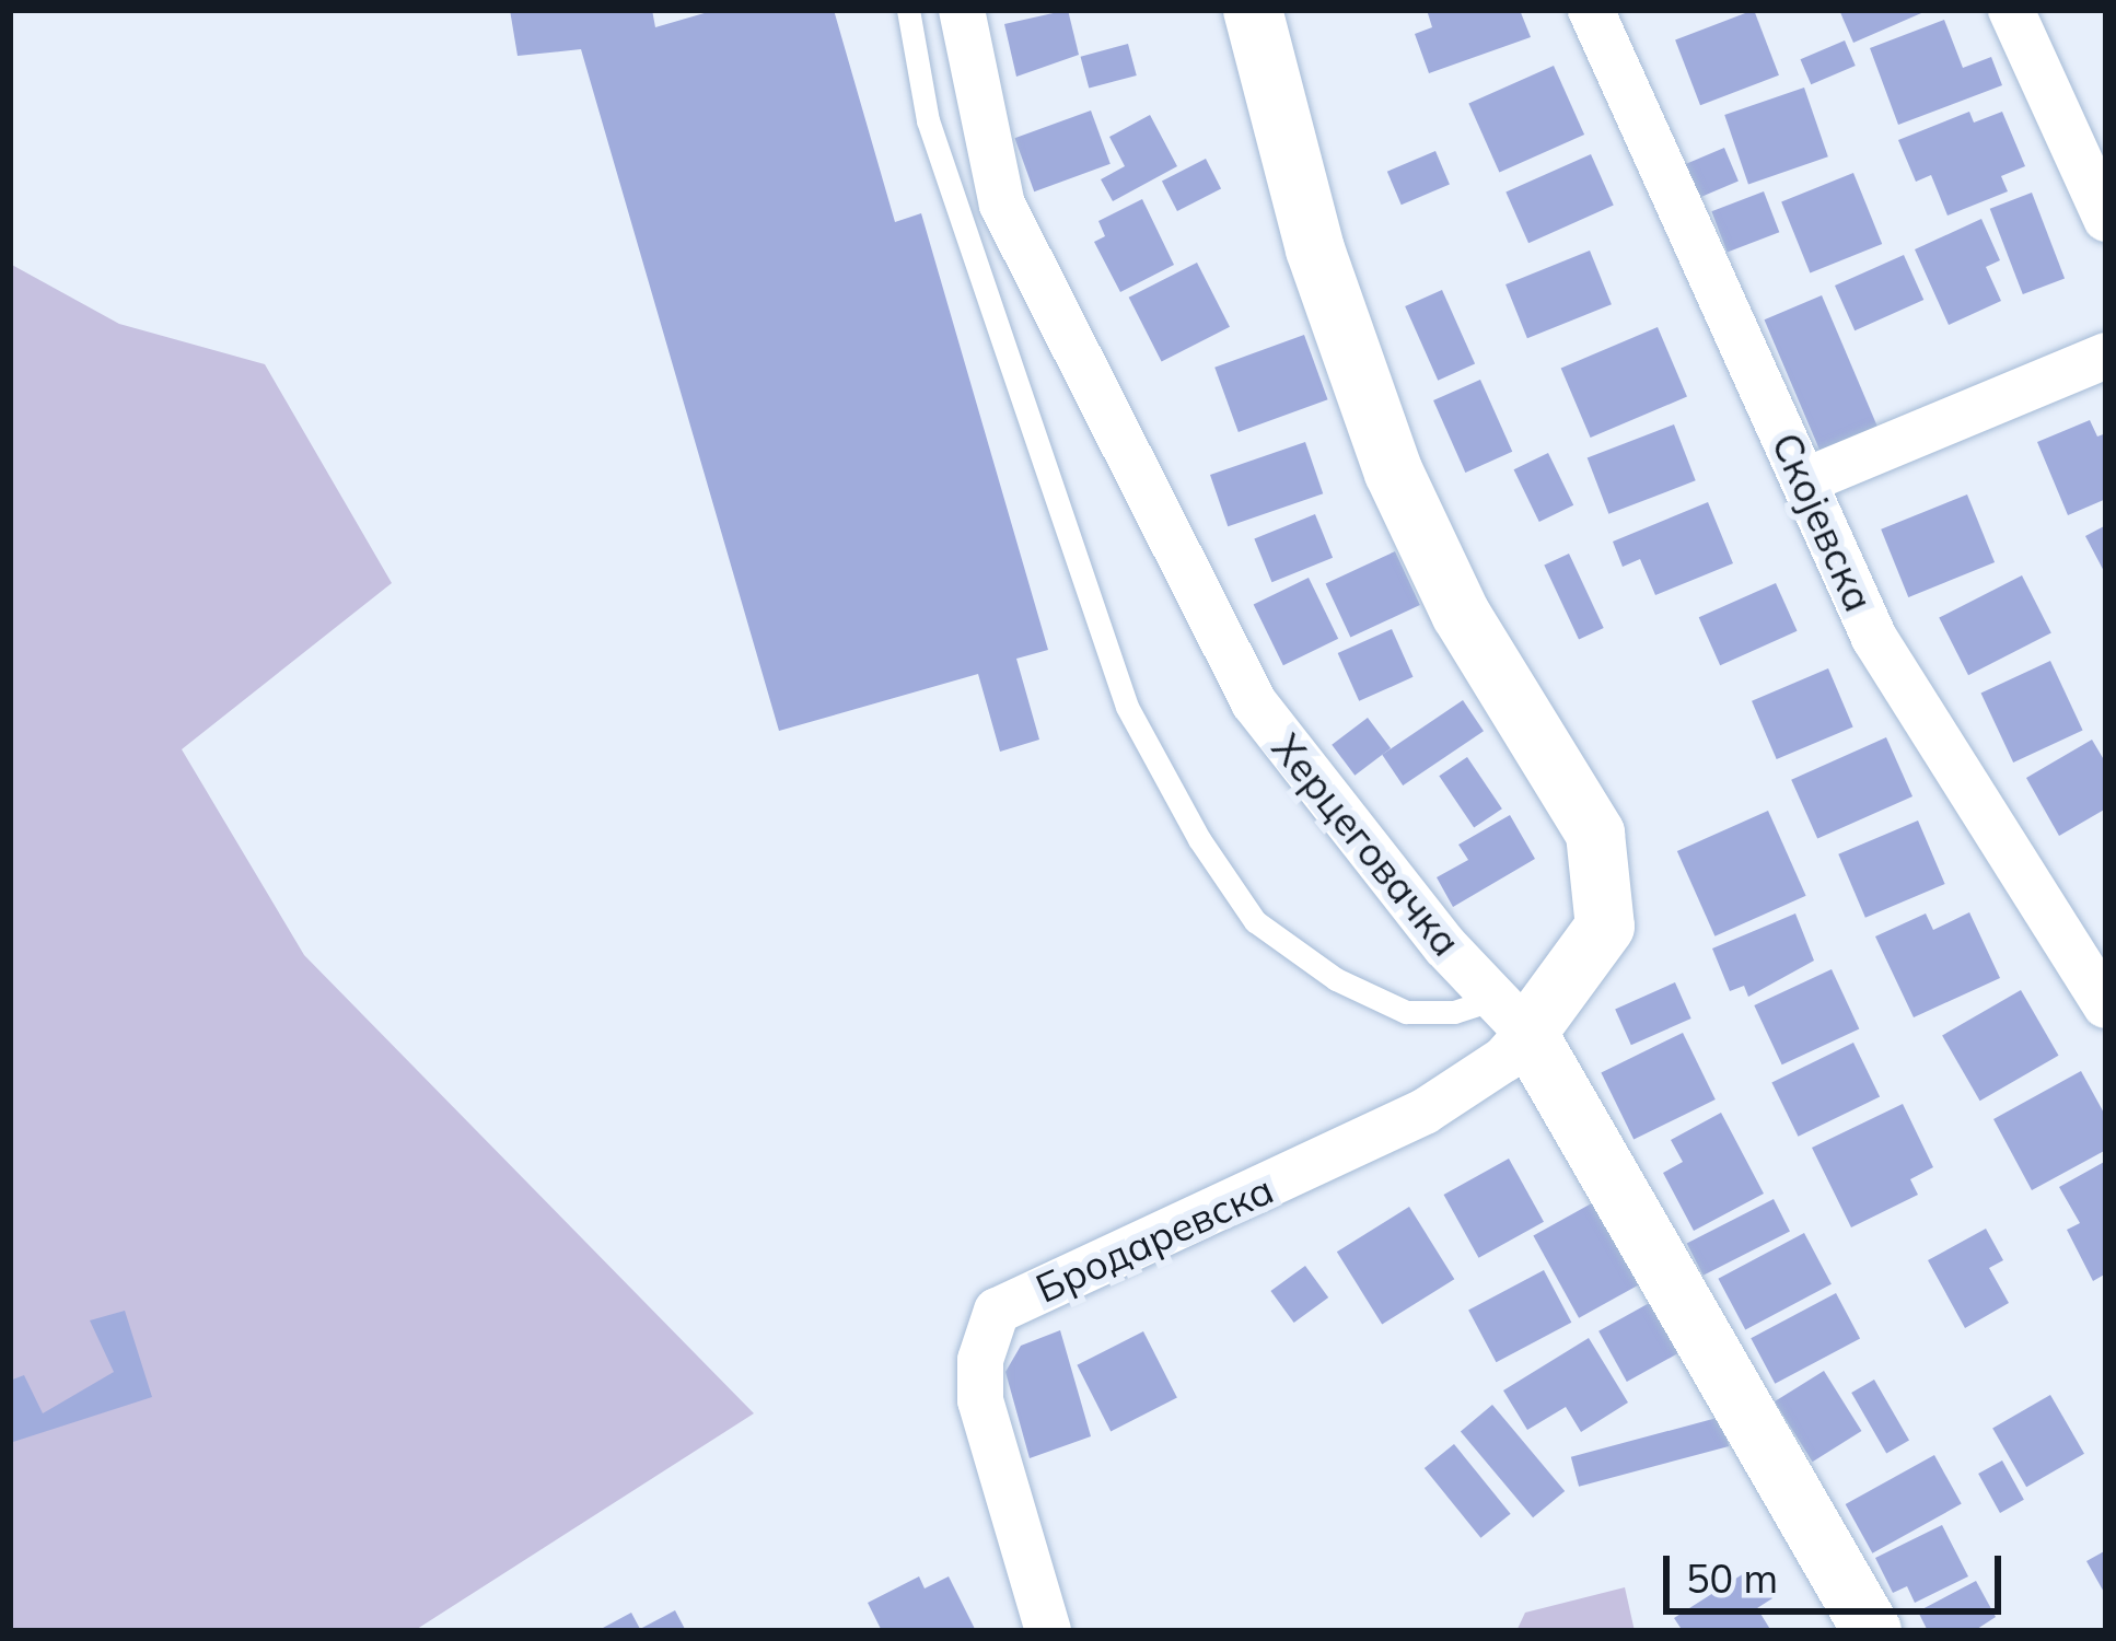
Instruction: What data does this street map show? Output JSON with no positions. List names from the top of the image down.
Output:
{
  "streets": {
    "street": ["Скојевска", "Херцеговачка", "Бродаревска"]
  },
  "crossings": [
    ["Херцеговачка", "Бродаревска"]
  ],
  "scale_bar": "50 m"
}
